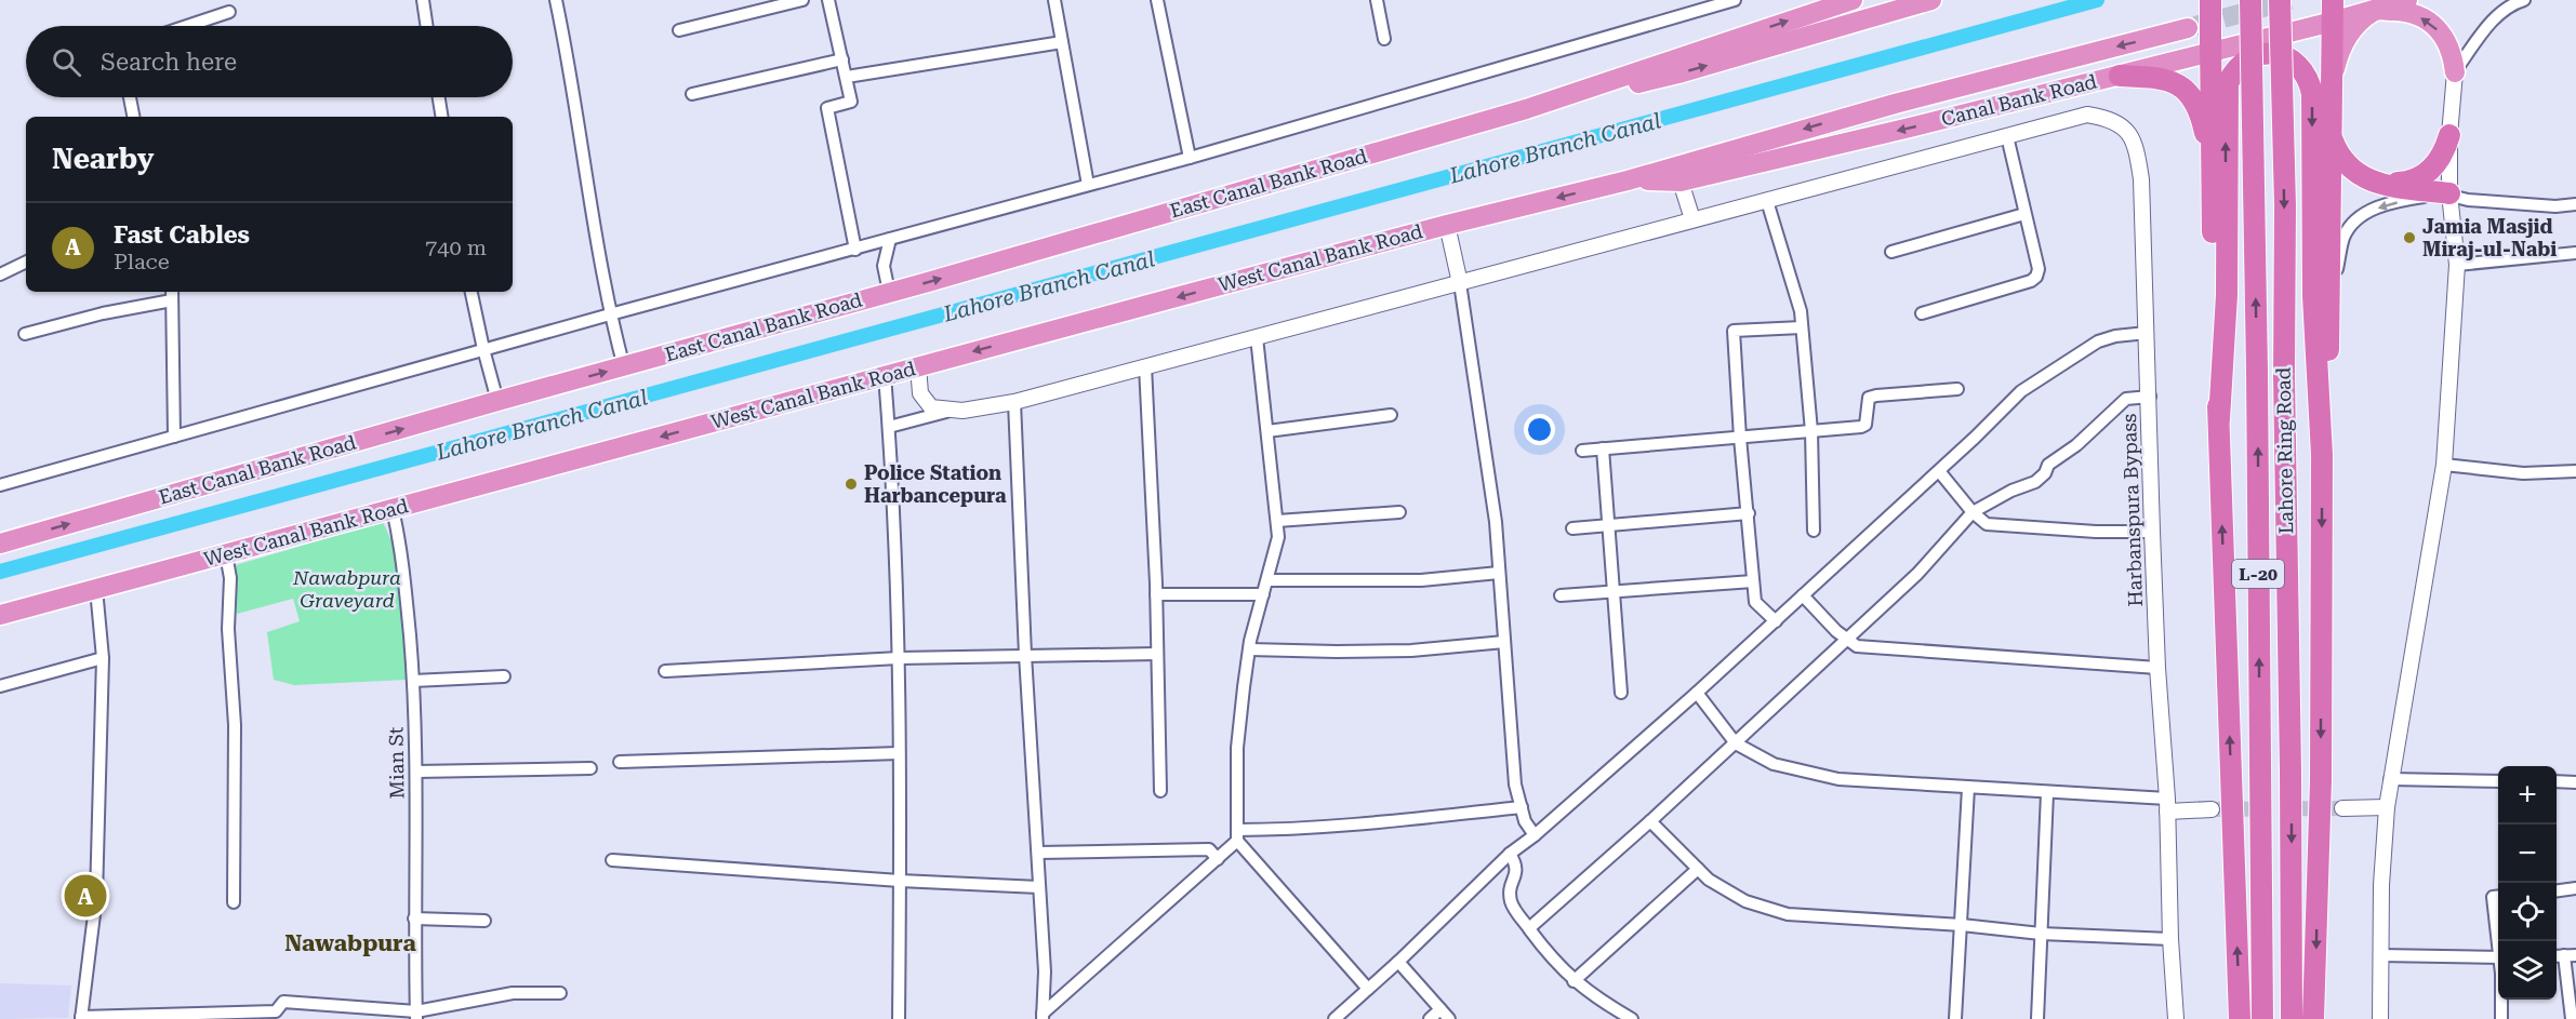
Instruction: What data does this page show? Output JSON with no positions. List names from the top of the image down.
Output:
{
  "streets": {
    "highway": [
      "Canal Bank Road",
      "East Canal Bank Road",
      "West Canal Bank Road",
      "Lahore Ring Road",
      "L-20"
    ],
    "street": ["Harbanspura Bypass", "Mian St"]
  },
  "crossings": [
    ["Canal Bank Road", "West Canal Bank Road"],
    ["West Canal Bank Road", "Mian St"]
  ],
  "one_way": ["East Canal Bank Road", "West Canal Bank Road"],
  "districts": ["Nawabpura"],
  "water": ["Lahore Branch Canal"],
  "parks": ["Nawabpura Graveyard"],
  "places": ["Jamia Masjid Miraj-ul-Nabi", "Police Station Harbancepura"],
  "page": {
    "search": "Search here",
    "heading": "Nearby",
    "list": [
      {
        "mark": "A",
        "name": "Fast Cables",
        "note": "Place",
        "value": "740 m"
      }
    ],
    "map_buttons": ["+", "−"],
    "pins": "A"
  }
}
